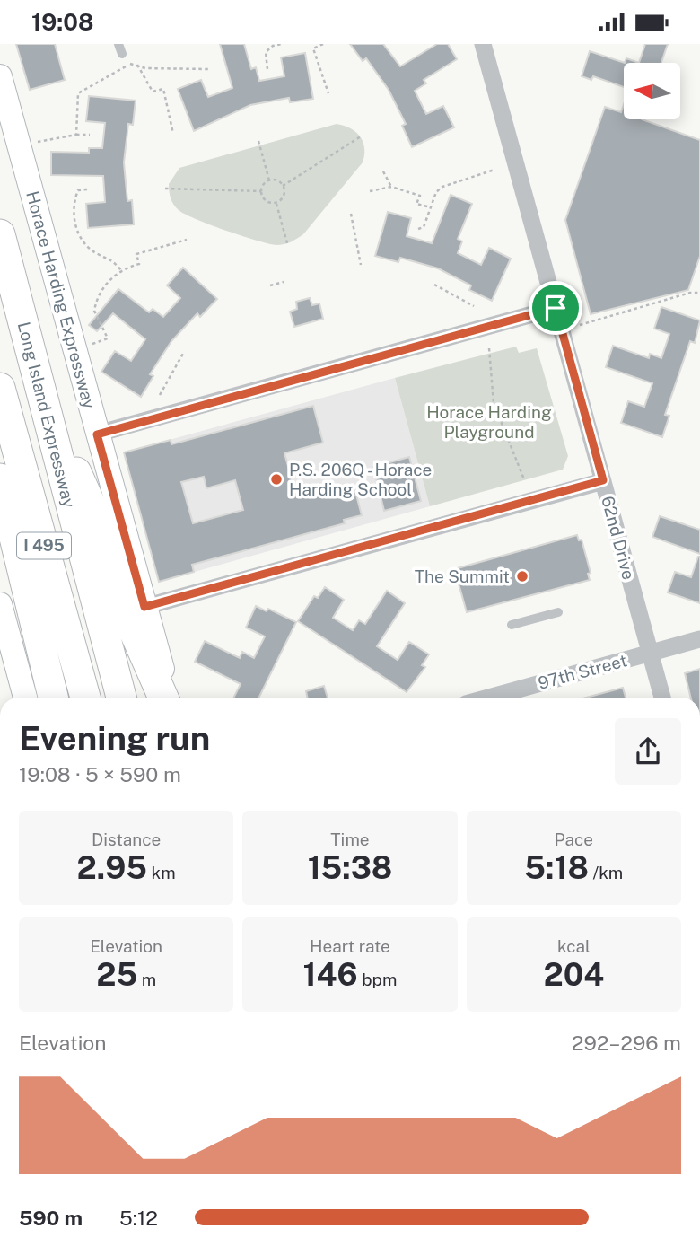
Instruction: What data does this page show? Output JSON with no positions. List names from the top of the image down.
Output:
{
  "streets": {
    "highway": ["Long Island Expressway", "I 495"],
    "main road": ["Horace Harding Expressway"],
    "street": ["62nd Drive", "97th Street"]
  },
  "crossings": [
    ["62nd Drive", "97th Street"]
  ],
  "parks": ["Horace Harding Playground"],
  "places": ["P.S. 206Q - Horace Harding School", "The Summit"],
  "north": "left",
  "page": {
    "status": "19:08",
    "heading": ["Evening run", "19:08 · 5 × 590 m"],
    "stats": [
      ["Distance", "2.95 km"],
      ["Time", "15:38"],
      ["Pace", "5:18 /km"],
      ["Elevation", "25 m"],
      ["Heart rate", "146 bpm"],
      ["kcal", "204"]
    ],
    "chart": ["Elevation", "292–296 m"],
    "list": [
      {
        "name": "590 m",
        "note": "5:12"
      }
    ]
  }
}
